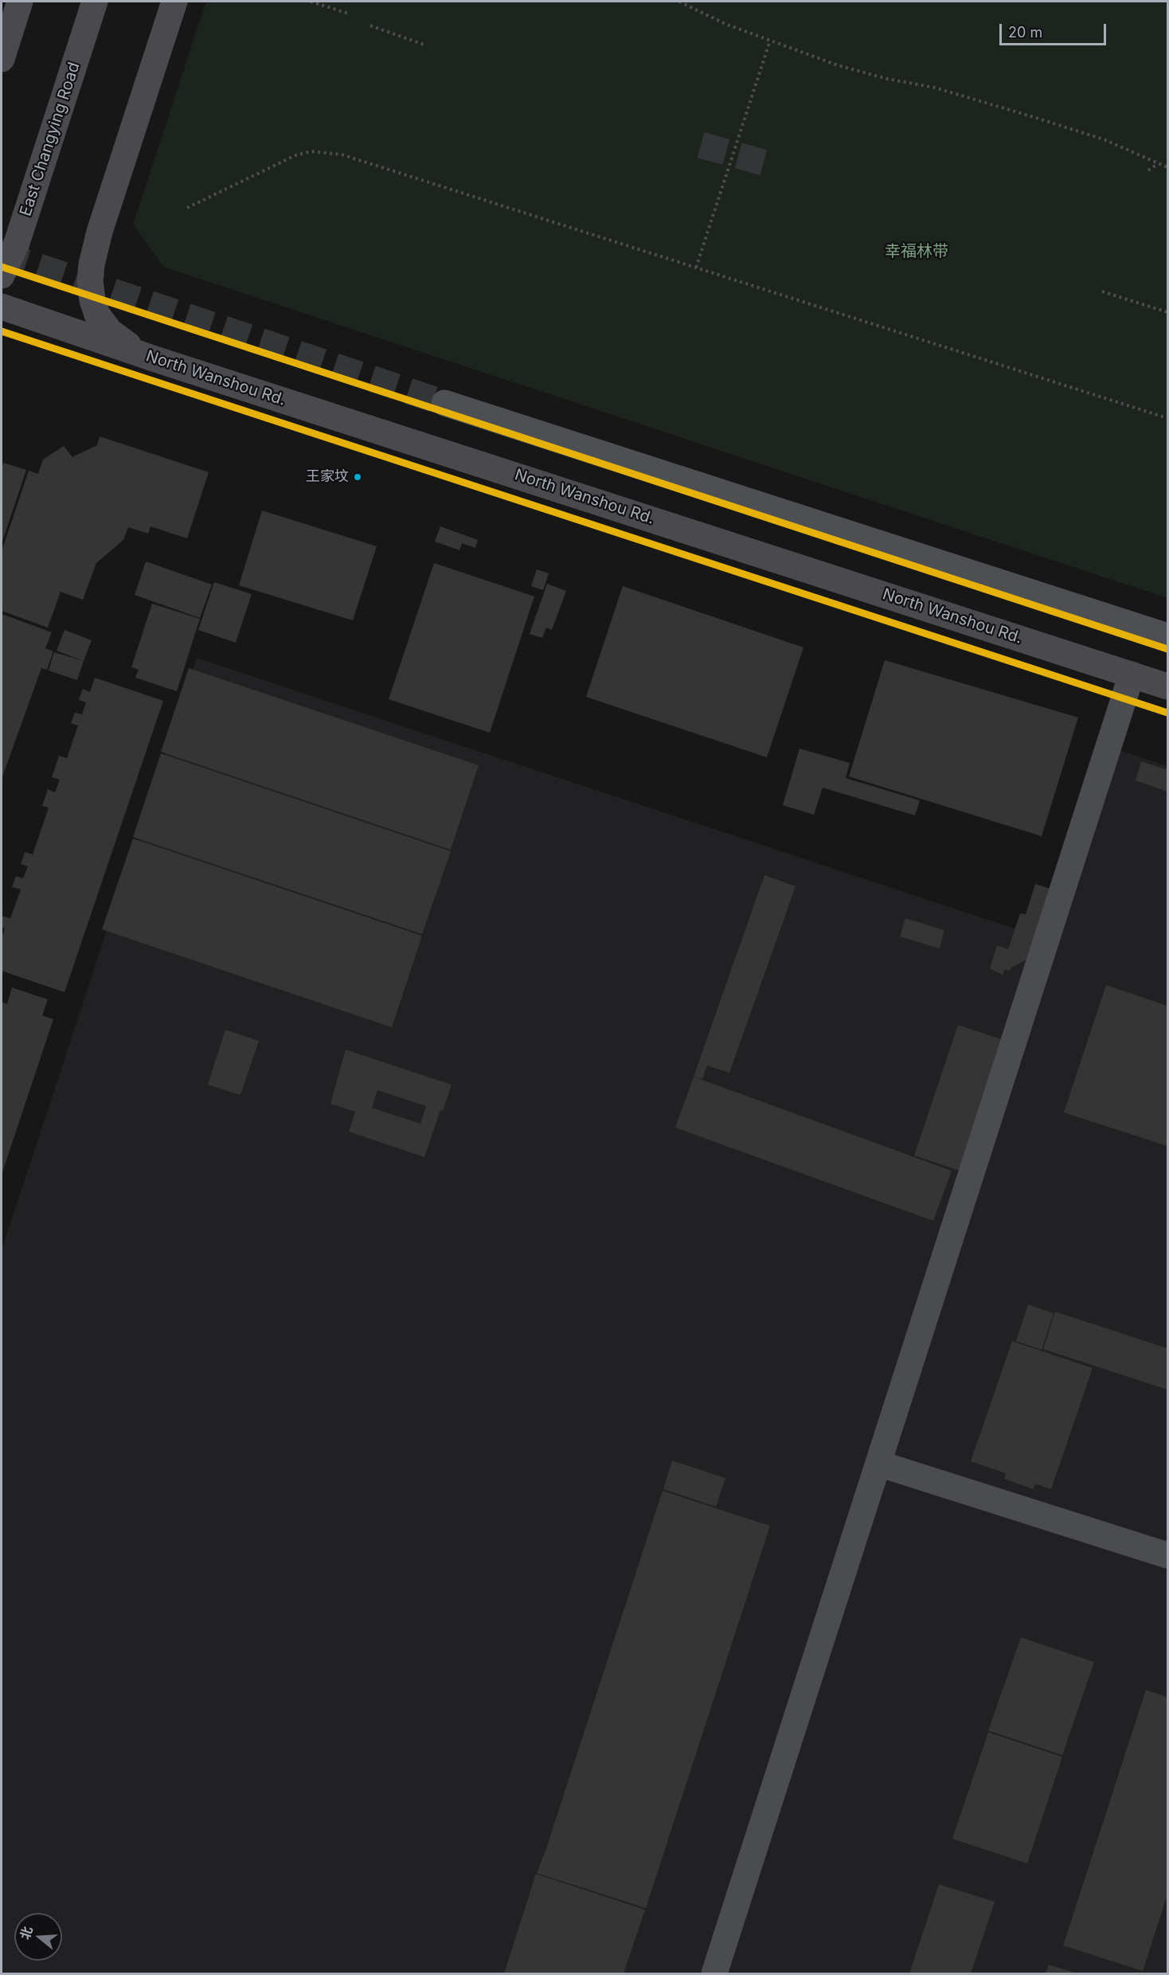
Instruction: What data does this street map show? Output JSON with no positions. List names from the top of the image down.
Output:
{
  "streets": {
    "main road": ["East Changying Road", "North Wanshou Rd."]
  },
  "parks": ["幸福林带"],
  "places": ["王家坟"],
  "scale_bar": "20 m",
  "north": "left"
}
